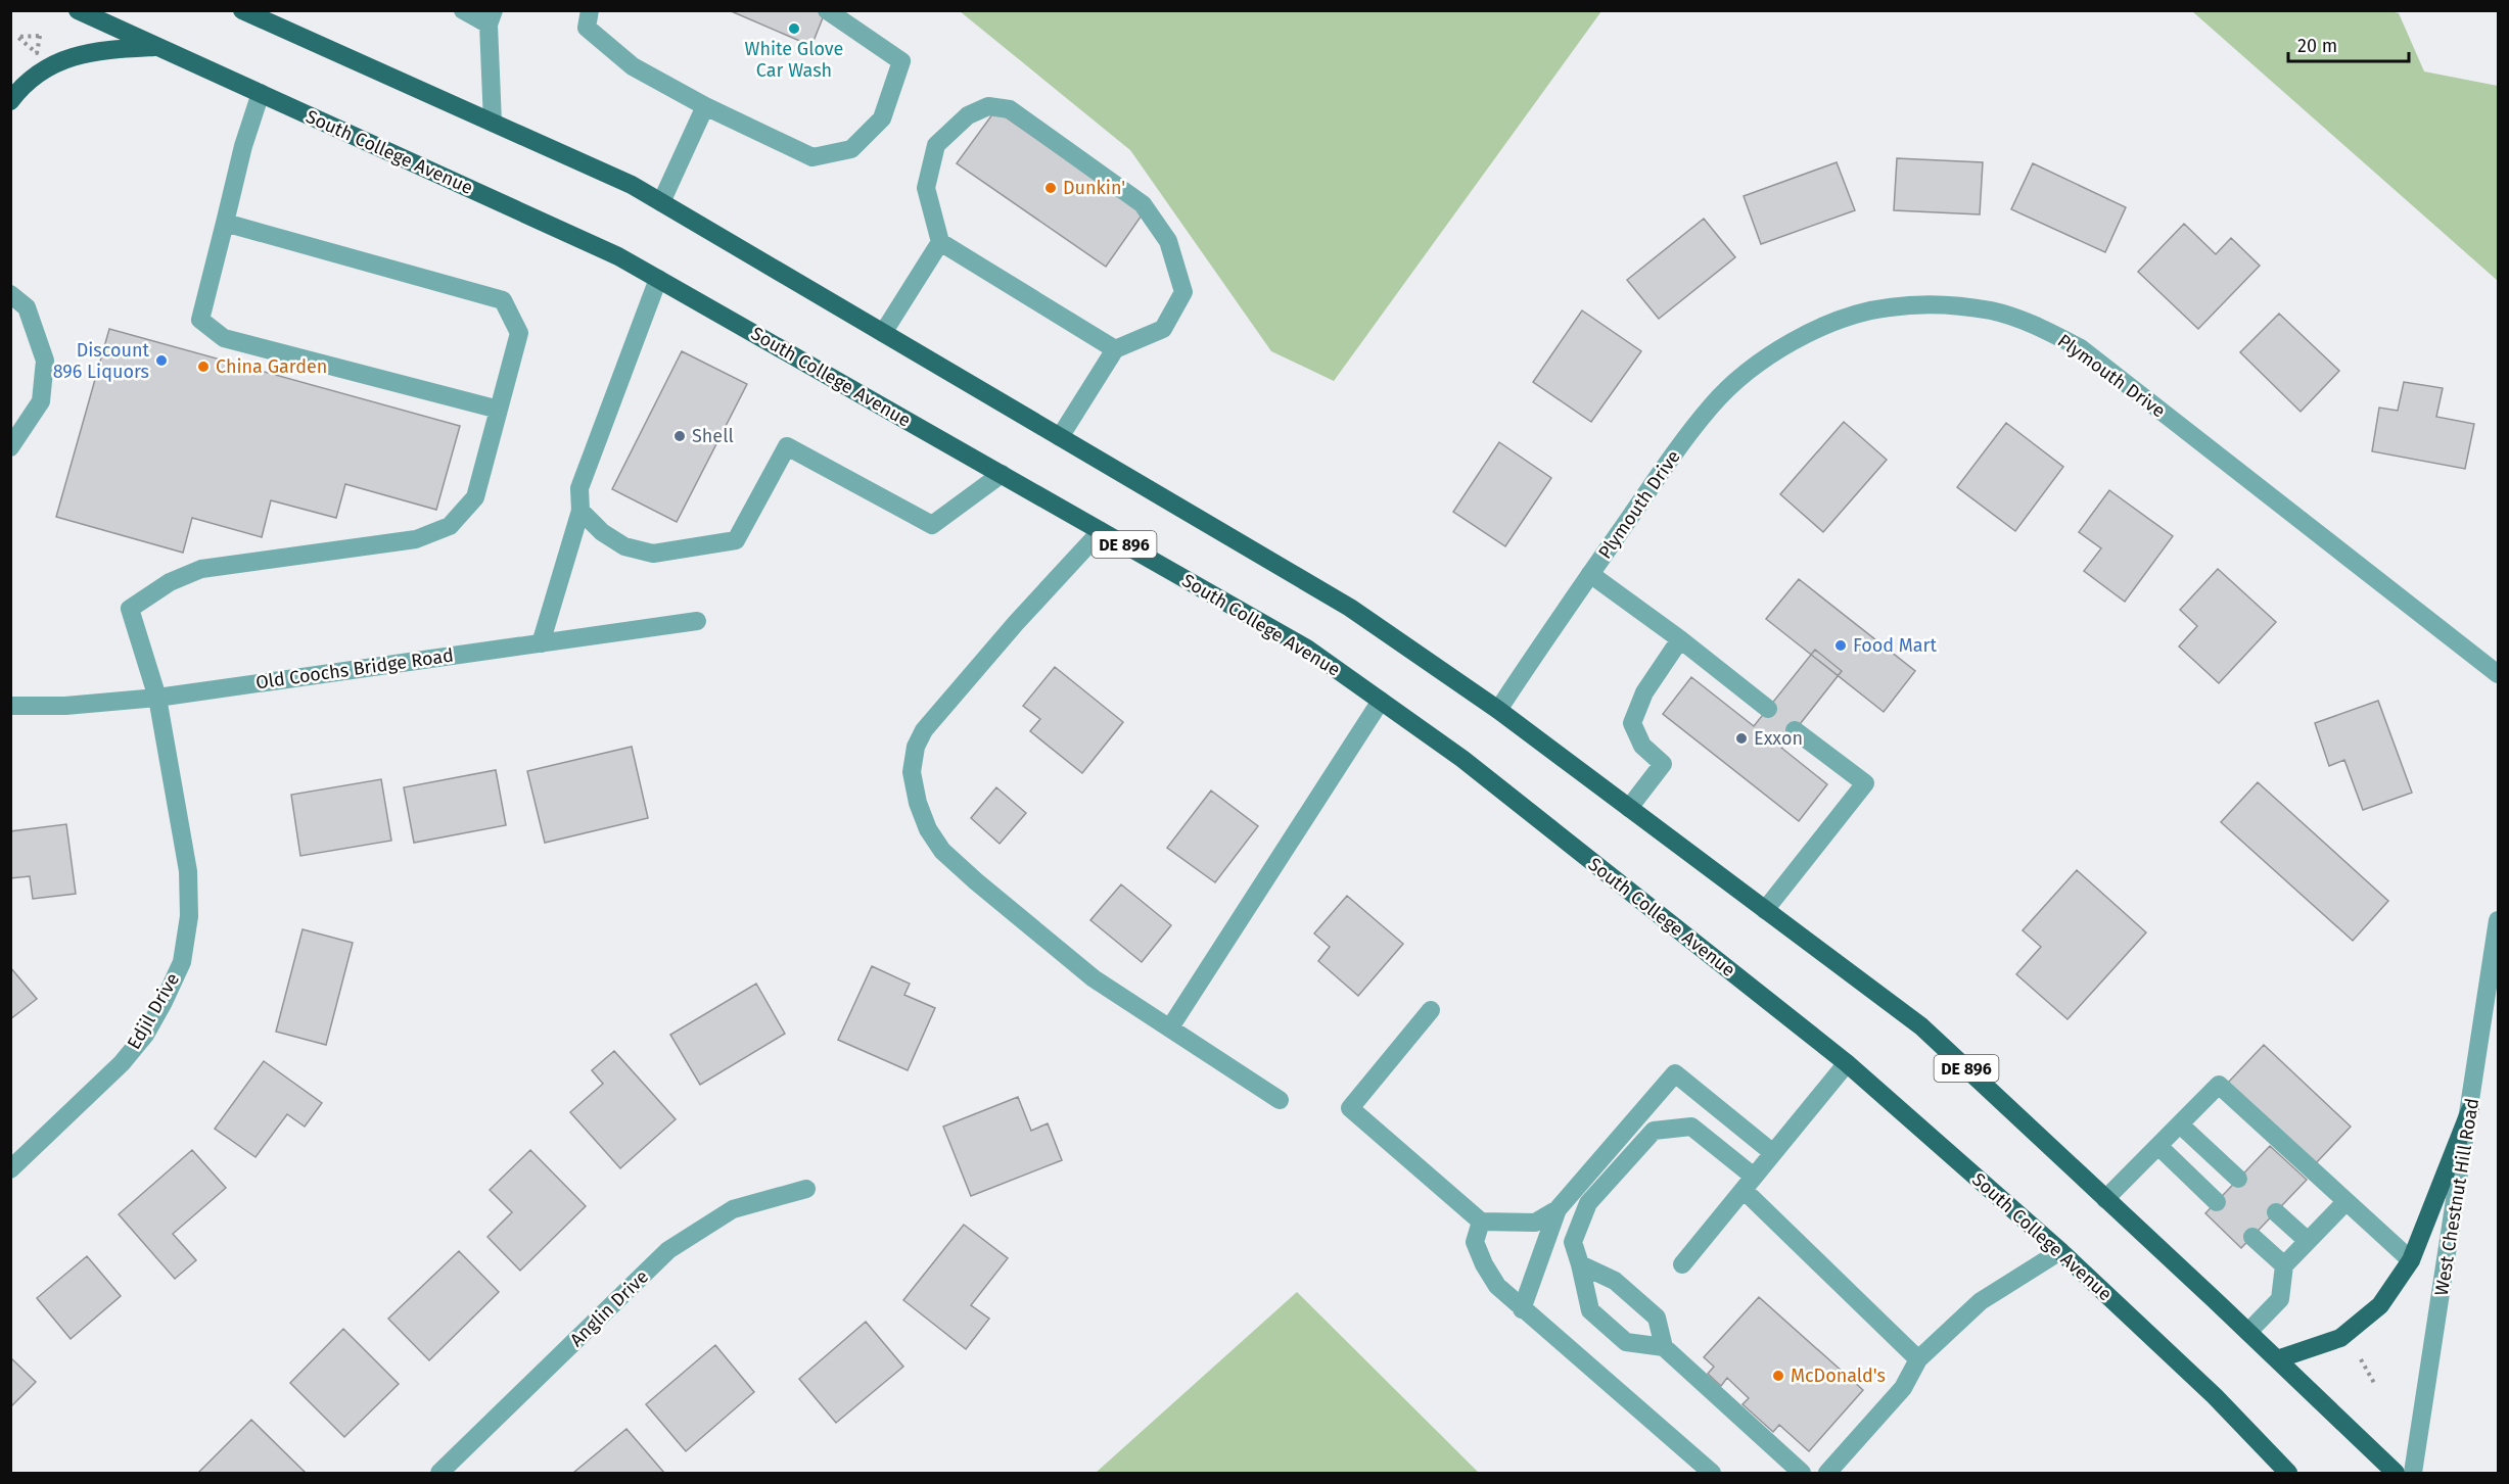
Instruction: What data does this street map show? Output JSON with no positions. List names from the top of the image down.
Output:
{
  "streets": {
    "main road": ["South College Avenue", "DE 896"],
    "street": [
      "Plymouth Drive",
      "Old Coochs Bridge Road",
      "Edjil Drive",
      "West Chestnut Hill Road",
      "Anglin Drive"
    ]
  },
  "crossings": [
    ["Plymouth Drive", "DE 896"],
    ["Old Coochs Bridge Road", "Edjil Drive"]
  ],
  "places": [
    "White Glove Car Wash",
    "Dunkin'",
    "Discount 896 Liquors",
    "China Garden",
    "Shell",
    "Food Mart",
    "Exxon",
    "McDonald's"
  ],
  "scale_bar": "20 m"
}
